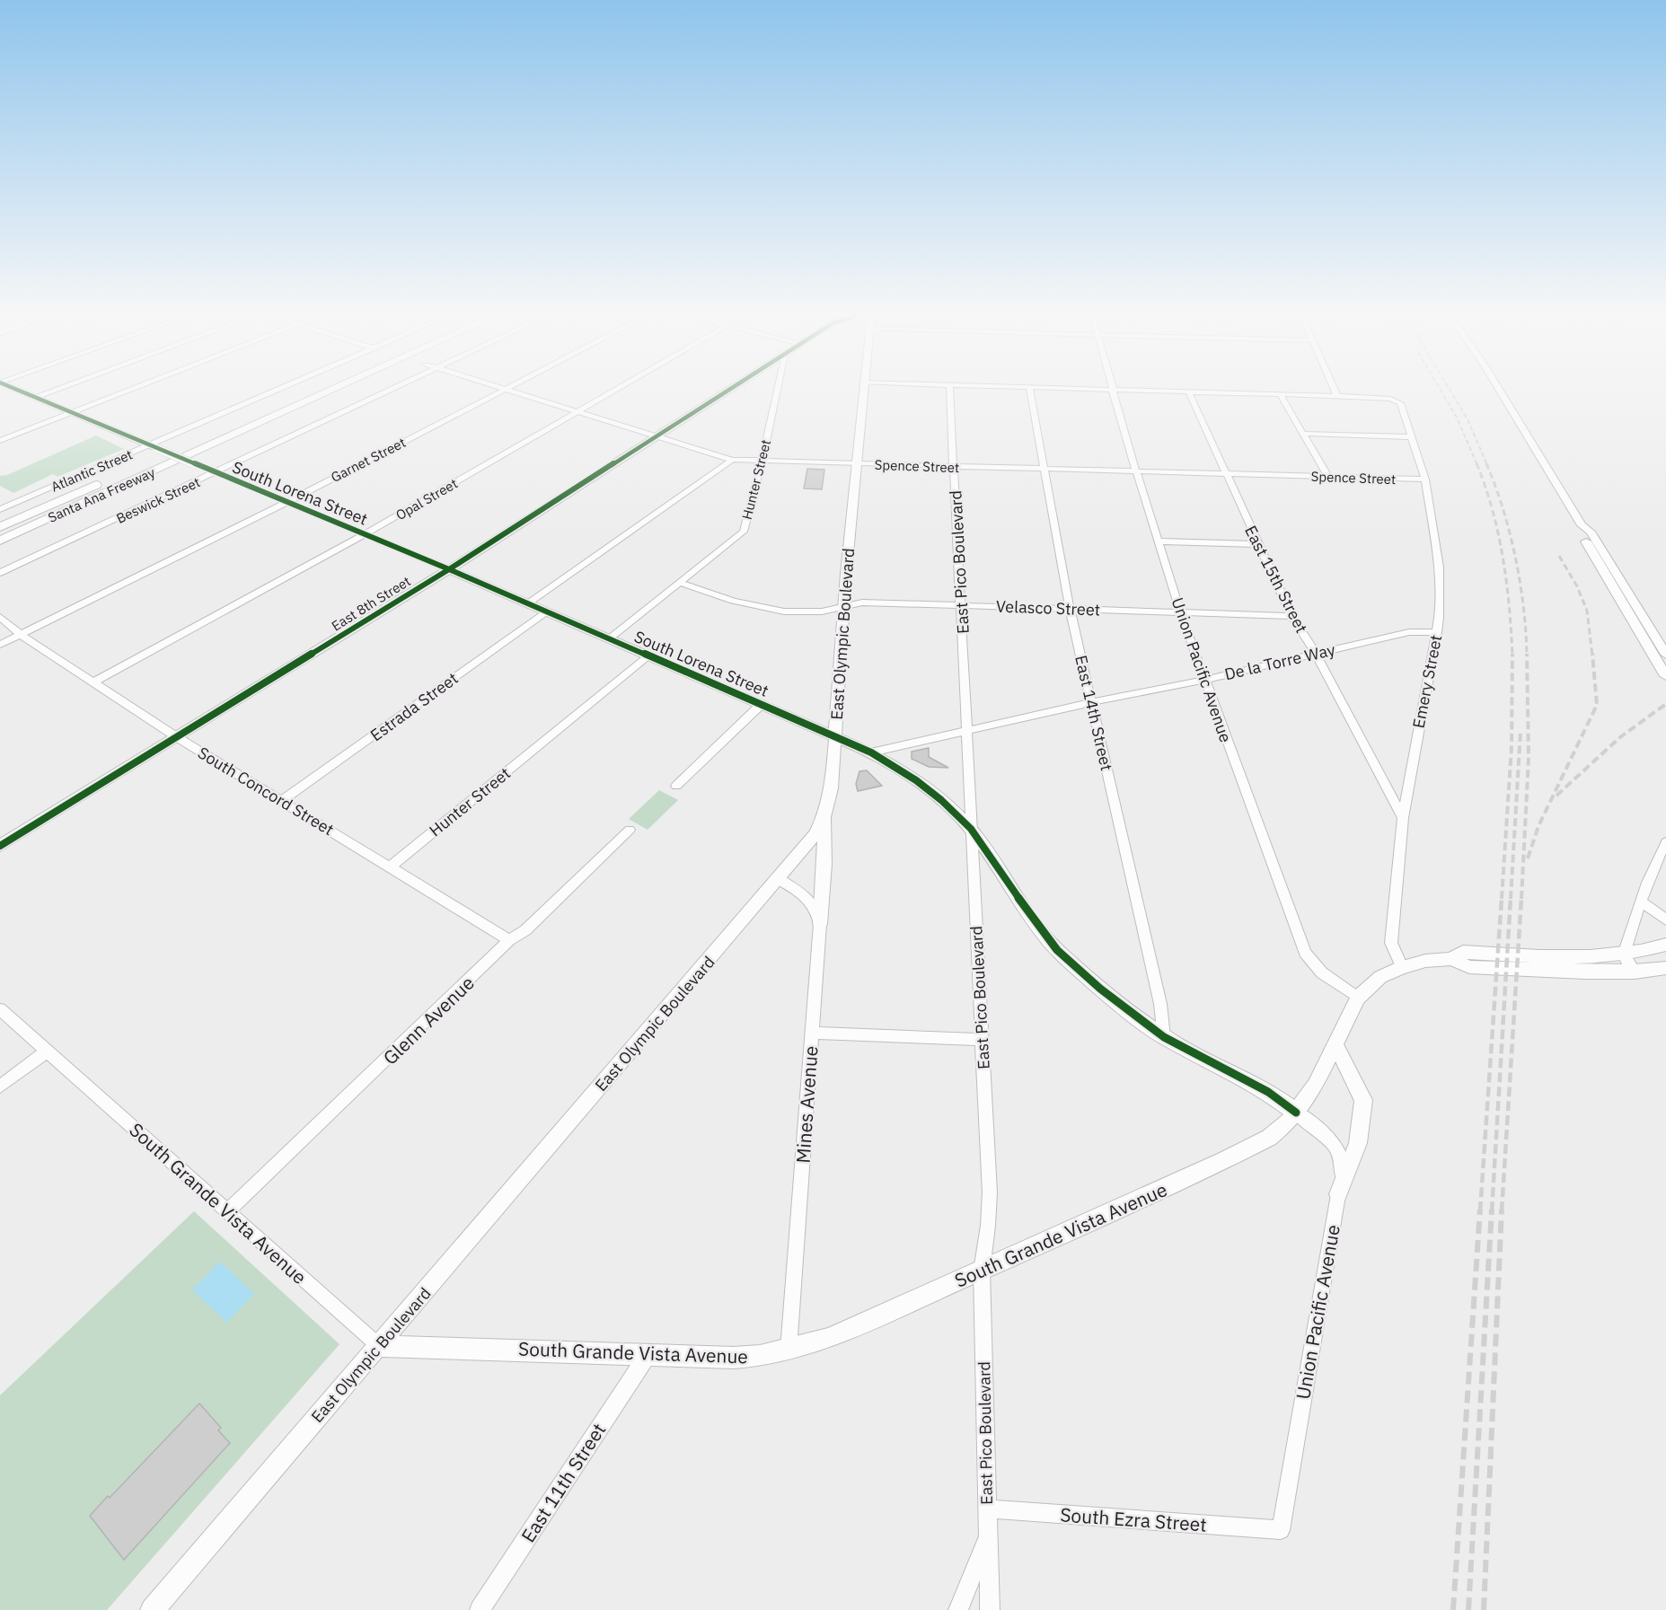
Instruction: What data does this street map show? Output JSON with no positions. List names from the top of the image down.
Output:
{
  "streets": {
    "highway": ["Santa Ana Freeway"],
    "main road": [
      "South Lorena Street",
      "East 8th Street",
      "East Olympic Boulevard",
      "South Grande Vista Avenue"
    ],
    "street": [
      "Garnet Street",
      "Spence Street",
      "Atlantic Street",
      "Hunter Street",
      "Opal Street",
      "Beswick Street",
      "East Pico Boulevard",
      "East 15th Street",
      "Velasco Street",
      "De la Torre Way",
      "Union Pacific Avenue",
      "Emery Street",
      "Estrada Street",
      "East 14th Street",
      "South Concord Street",
      "Glenn Avenue",
      "Mines Avenue",
      "East 11th Street",
      "South Ezra Street"
    ]
  },
  "crossings": [
    ["Garnet Street", "South Lorena Street"],
    ["Garnet Street", "South Concord Street"],
    ["Spence Street", "Hunter Street"],
    ["Spence Street", "Opal Street"],
    ["Spence Street", "East Pico Boulevard"],
    ["Spence Street", "East 15th Street"],
    ["Spence Street", "East 8th Street"],
    ["Spence Street", "East Olympic Boulevard"],
    ["Spence Street", "Union Pacific Avenue"],
    ["Spence Street", "Emery Street"],
    ["Spence Street", "East 14th Street"],
    ["Atlantic Street", "South Lorena Street"],
    ["Hunter Street", "South Lorena Street"],
    ["Hunter Street", "Velasco Street"],
    ["Hunter Street", "South Concord Street"],
    ["South Lorena Street", "Opal Street"],
    ["South Lorena Street", "Beswick Street"],
    ["South Lorena Street", "East Pico Boulevard"],
    ["South Lorena Street", "East 8th Street"],
    ["South Lorena Street", "East Olympic Boulevard"],
    ["South Lorena Street", "De la Torre Way"],
    ["South Lorena Street", "Union Pacific Avenue"],
    ["South Lorena Street", "Estrada Street"],
    ["South Lorena Street", "East 14th Street"],
    ["South Lorena Street", "South Grande Vista Avenue"],
    ["Opal Street", "South Concord Street"],
    ["East Pico Boulevard", "Velasco Street"],
    ["East Pico Boulevard", "De la Torre Way"],
    ["East Pico Boulevard", "South Grande Vista Avenue"],
    ["East Pico Boulevard", "South Ezra Street"],
    ["East 15th Street", "Velasco Street"],
    ["East 15th Street", "De la Torre Way"],
    ["East 15th Street", "Emery Street"],
    ["East 8th Street", "South Concord Street"],
    ["Velasco Street", "East Olympic Boulevard"],
    ["Velasco Street", "Union Pacific Avenue"],
    ["Velasco Street", "East 14th Street"],
    ["East Olympic Boulevard", "Mines Avenue"],
    ["East Olympic Boulevard", "South Grande Vista Avenue"],
    ["De la Torre Way", "Union Pacific Avenue"],
    ["De la Torre Way", "Emery Street"],
    ["De la Torre Way", "East 14th Street"],
    ["Union Pacific Avenue", "South Grande Vista Avenue"],
    ["Union Pacific Avenue", "South Ezra Street"],
    ["Emery Street", "South Grande Vista Avenue"],
    ["Estrada Street", "South Concord Street"],
    ["South Concord Street", "Glenn Avenue"],
    ["Glenn Avenue", "South Grande Vista Avenue"],
    ["Mines Avenue", "South Grande Vista Avenue"],
    ["South Grande Vista Avenue", "East 11th Street"]
  ]
}
